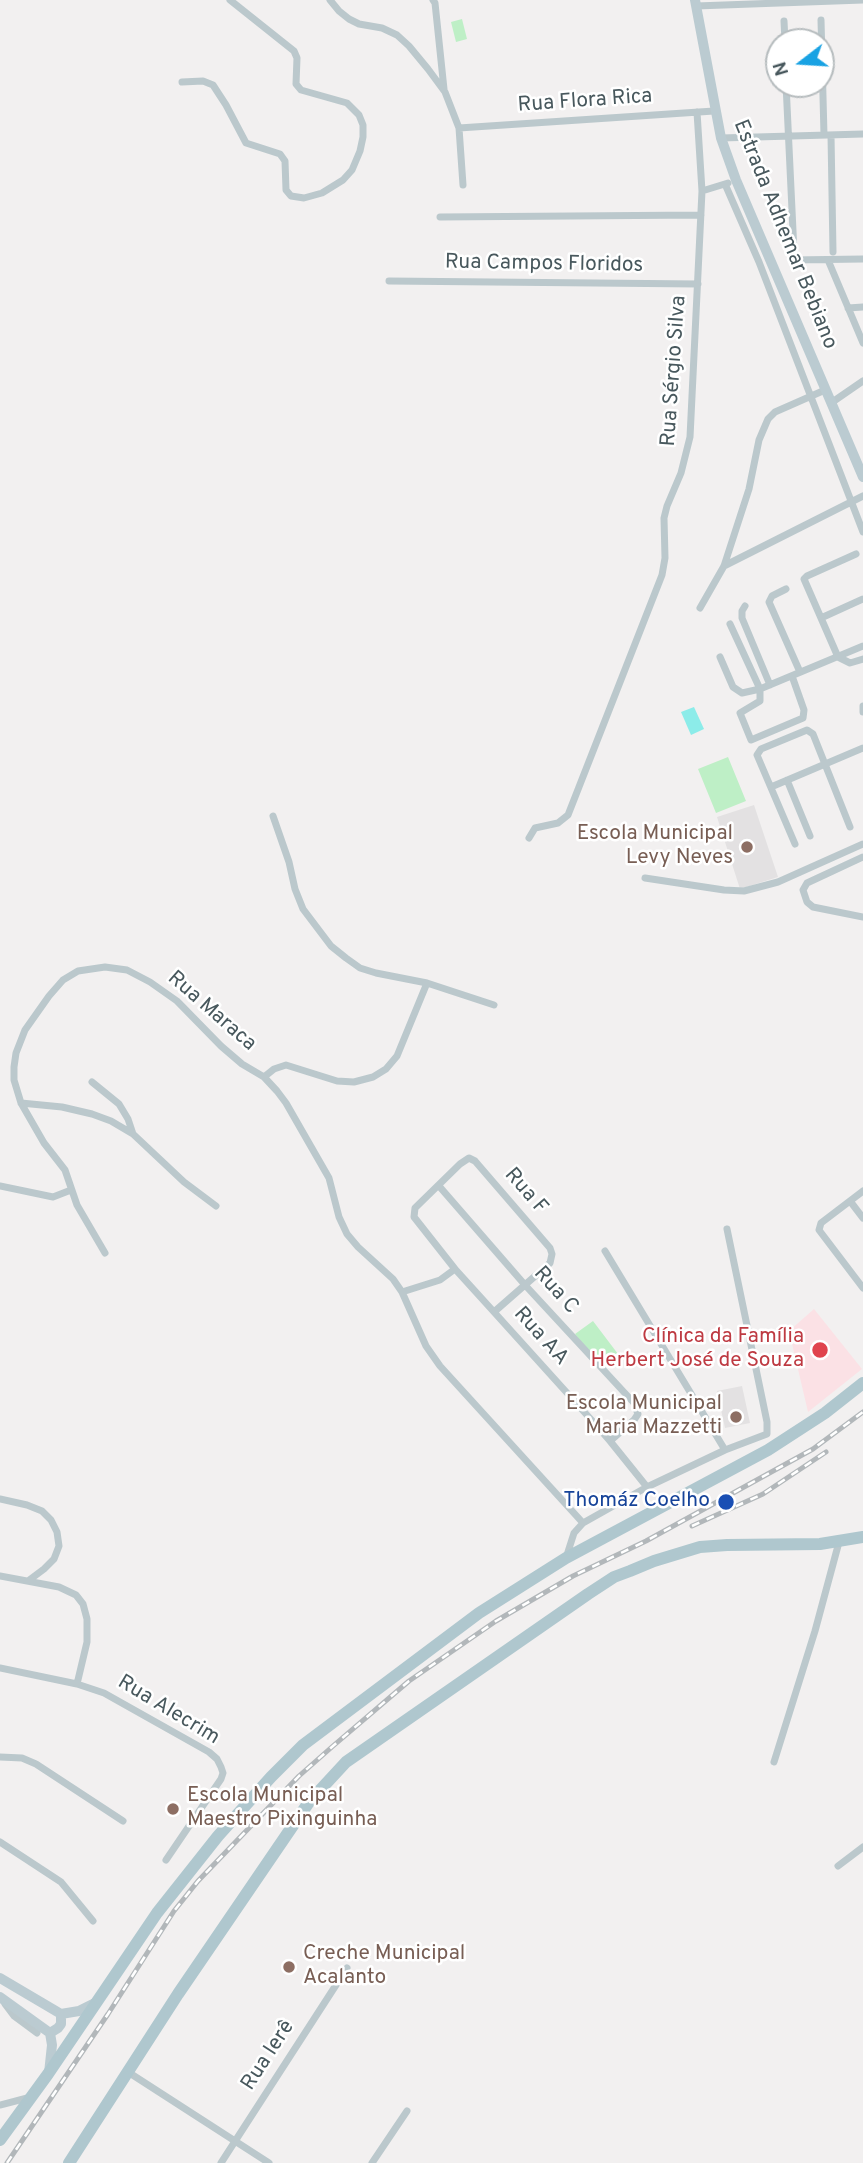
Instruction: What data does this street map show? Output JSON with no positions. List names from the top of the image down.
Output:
{
  "streets": {
    "main road": ["Estrada Adhemar Bebiano"],
    "street": [
      "Rua Flora Rica",
      "Rua Campos Floridos",
      "Rua Sérgio Silva",
      "Rua Maraca",
      "Rua F",
      "Rua C",
      "Rua AA",
      "Rua Alecrim",
      "Rua Ierê"
    ]
  },
  "crossings": [
    ["Rua Flora Rica", "Estrada Adhemar Bebiano"],
    ["Rua Flora Rica", "Rua Sérgio Silva"],
    ["Rua Campos Floridos", "Rua Sérgio Silva"],
    ["Rua F", "Rua C"],
    ["Rua F", "Rua AA"],
    ["Rua C", "Rua AA"]
  ],
  "places": [
    "Escola Municipal Levy Neves",
    "Clínica da Família Herbert José de Souza",
    "Escola Municipal Maria Mazzetti",
    "Thomáz Coelho",
    "Escola Municipal Maestro Pixinguinha",
    "Creche Municipal Acalanto"
  ],
  "north": "left"
}
